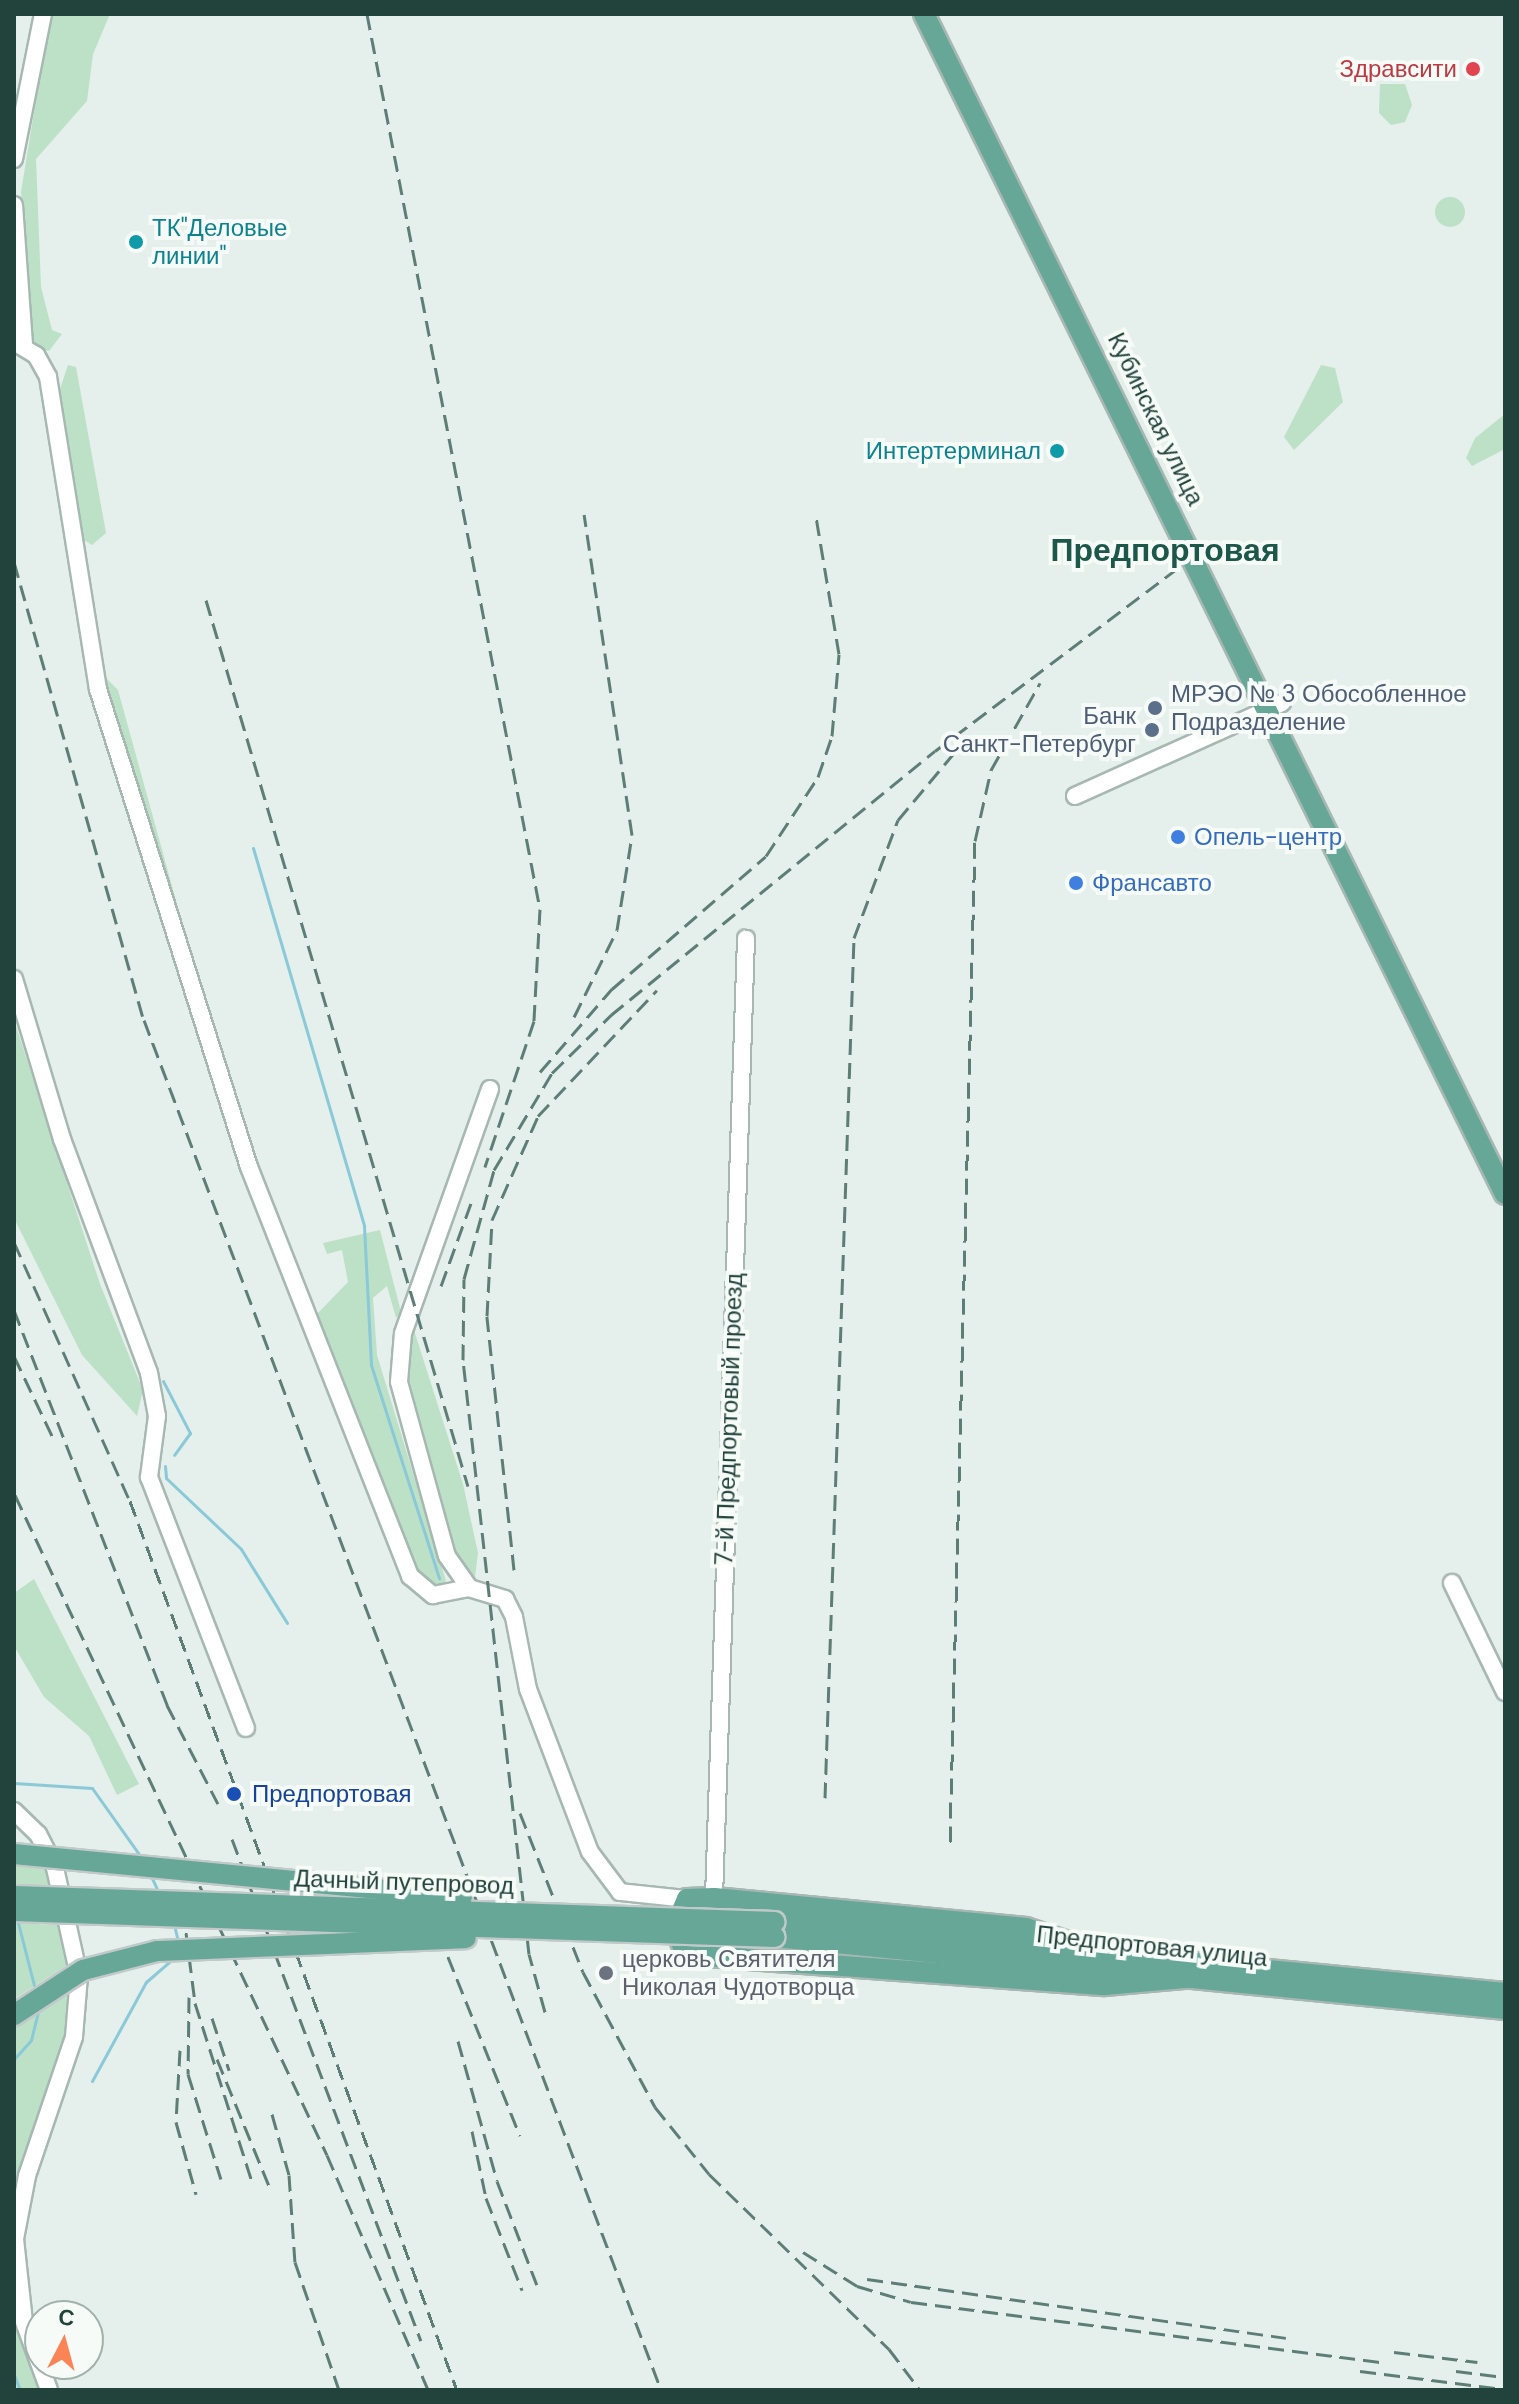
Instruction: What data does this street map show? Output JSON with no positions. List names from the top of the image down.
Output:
{
  "streets": {
    "main road": ["Кубинская улица", "Дачный путепровод", "Предпортовая улица"],
    "street": ["7-й Предпортовый проезд"]
  },
  "crossings": [
    ["Дачный путепровод", "Предпортовая улица"]
  ],
  "districts": ["Предпортовая"],
  "places": [
    "Здравсити",
    "ТК\"Деловые линии\"",
    "Интертерминал",
    "МРЭО № 3 Обособленное Подразделение",
    "Банк Санкт-Петербург",
    "Опель-центр",
    "Франсавто",
    "Предпортовая",
    "церковь Святителя Николая Чудотворца"
  ],
  "north": "top"
}
